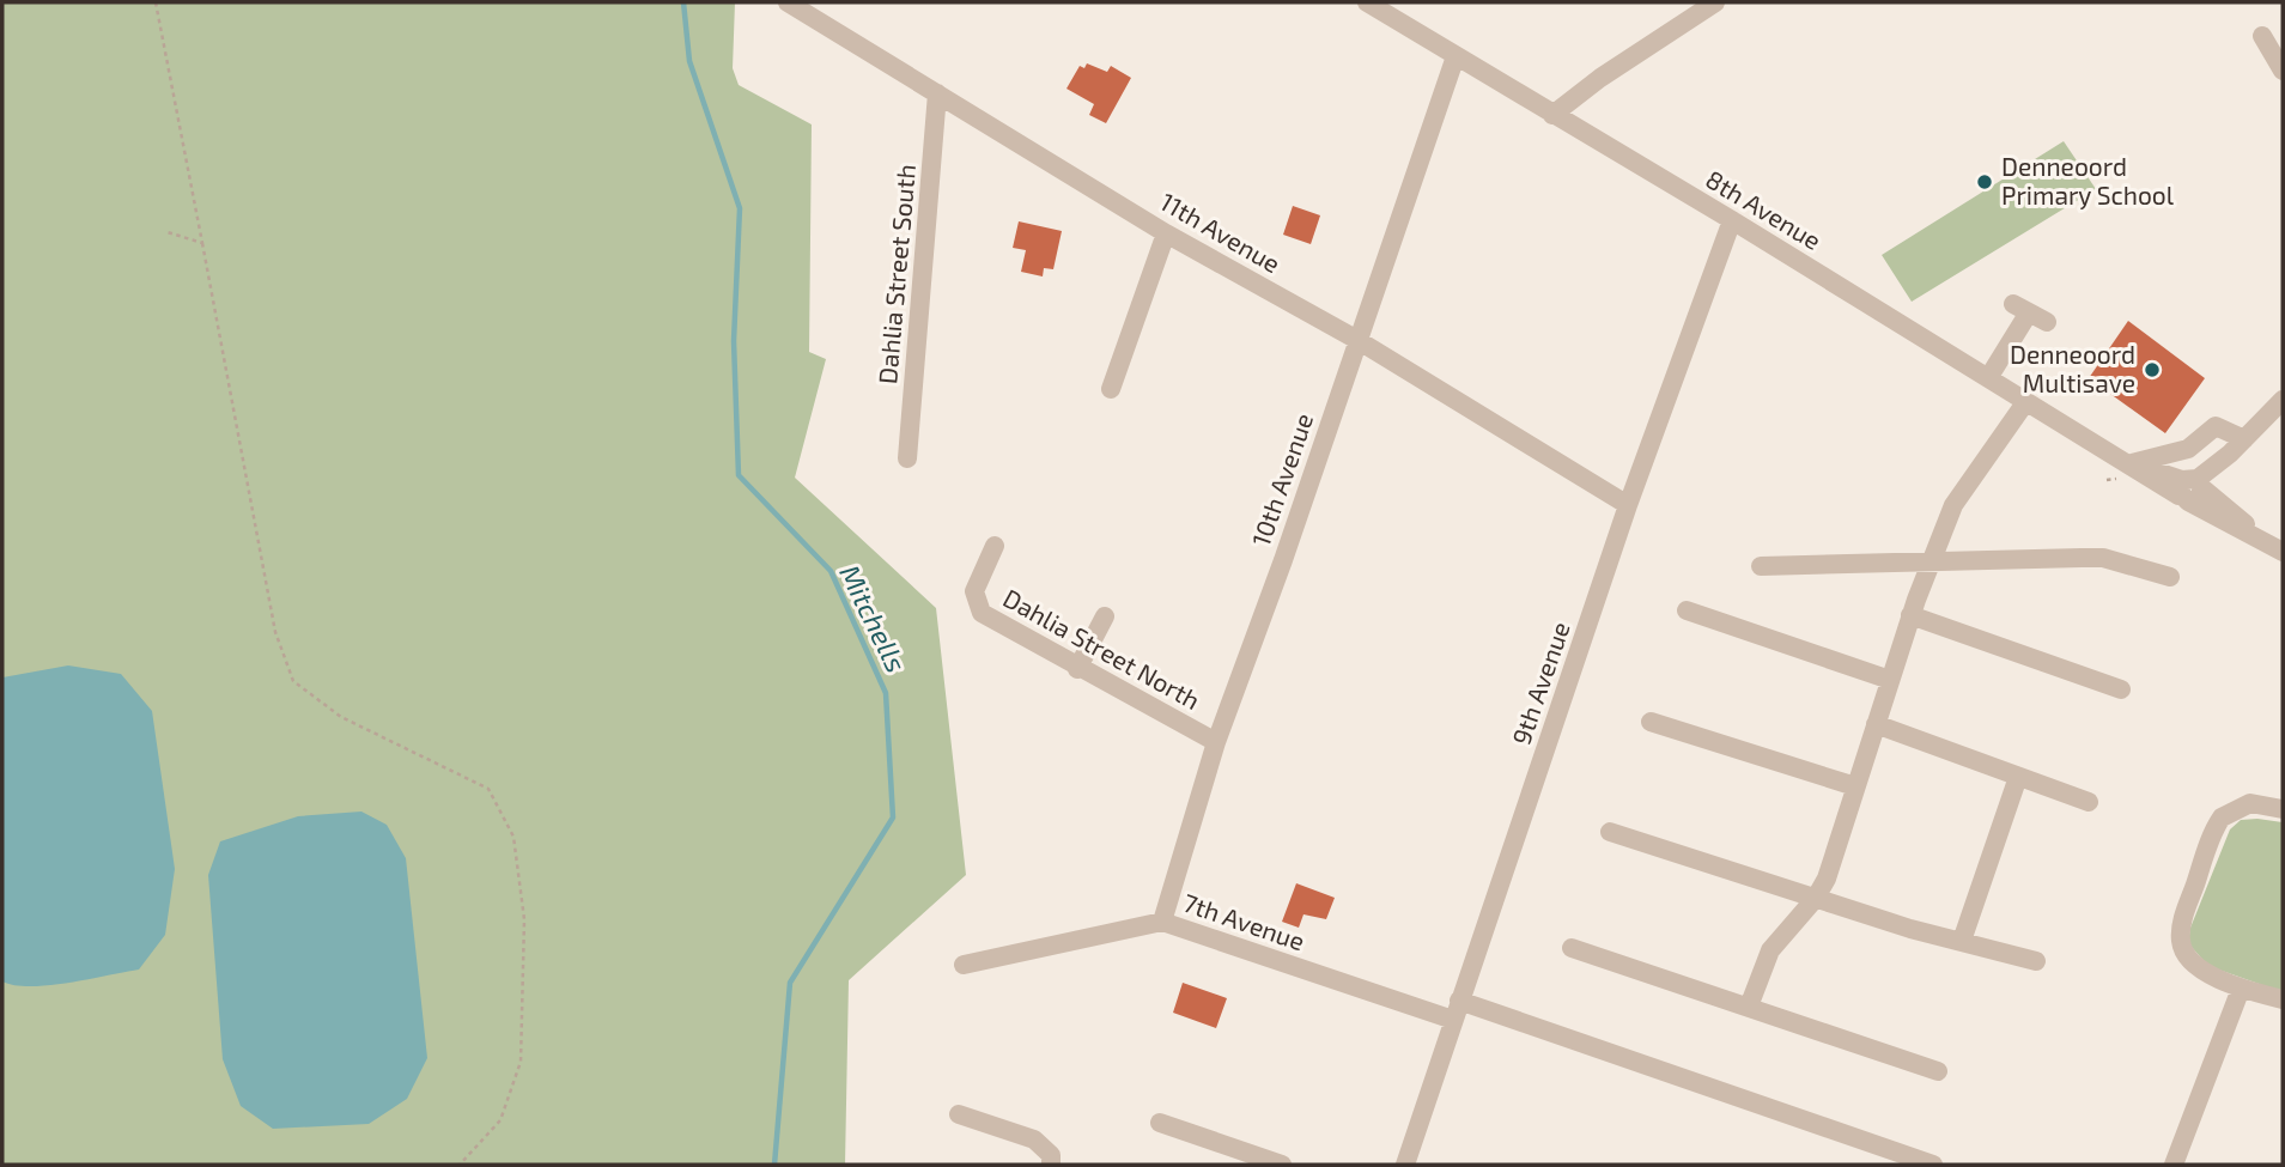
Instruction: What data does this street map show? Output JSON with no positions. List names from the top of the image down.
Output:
{
  "streets": {
    "street": [
      "8th Avenue",
      "11th Avenue",
      "Dahlia Street South",
      "10th Avenue",
      "Dahlia Street North",
      "9th Avenue",
      "7th Avenue"
    ]
  },
  "crossings": [
    ["8th Avenue", "10th Avenue"],
    ["8th Avenue", "9th Avenue"],
    ["11th Avenue", "Dahlia Street South"],
    ["11th Avenue", "10th Avenue"],
    ["11th Avenue", "9th Avenue"],
    ["10th Avenue", "Dahlia Street North"],
    ["10th Avenue", "7th Avenue"],
    ["9th Avenue", "7th Avenue"]
  ],
  "water": ["Mitchells"],
  "places": ["Denneoord Primary School", "Denneoord Multisave"]
}
